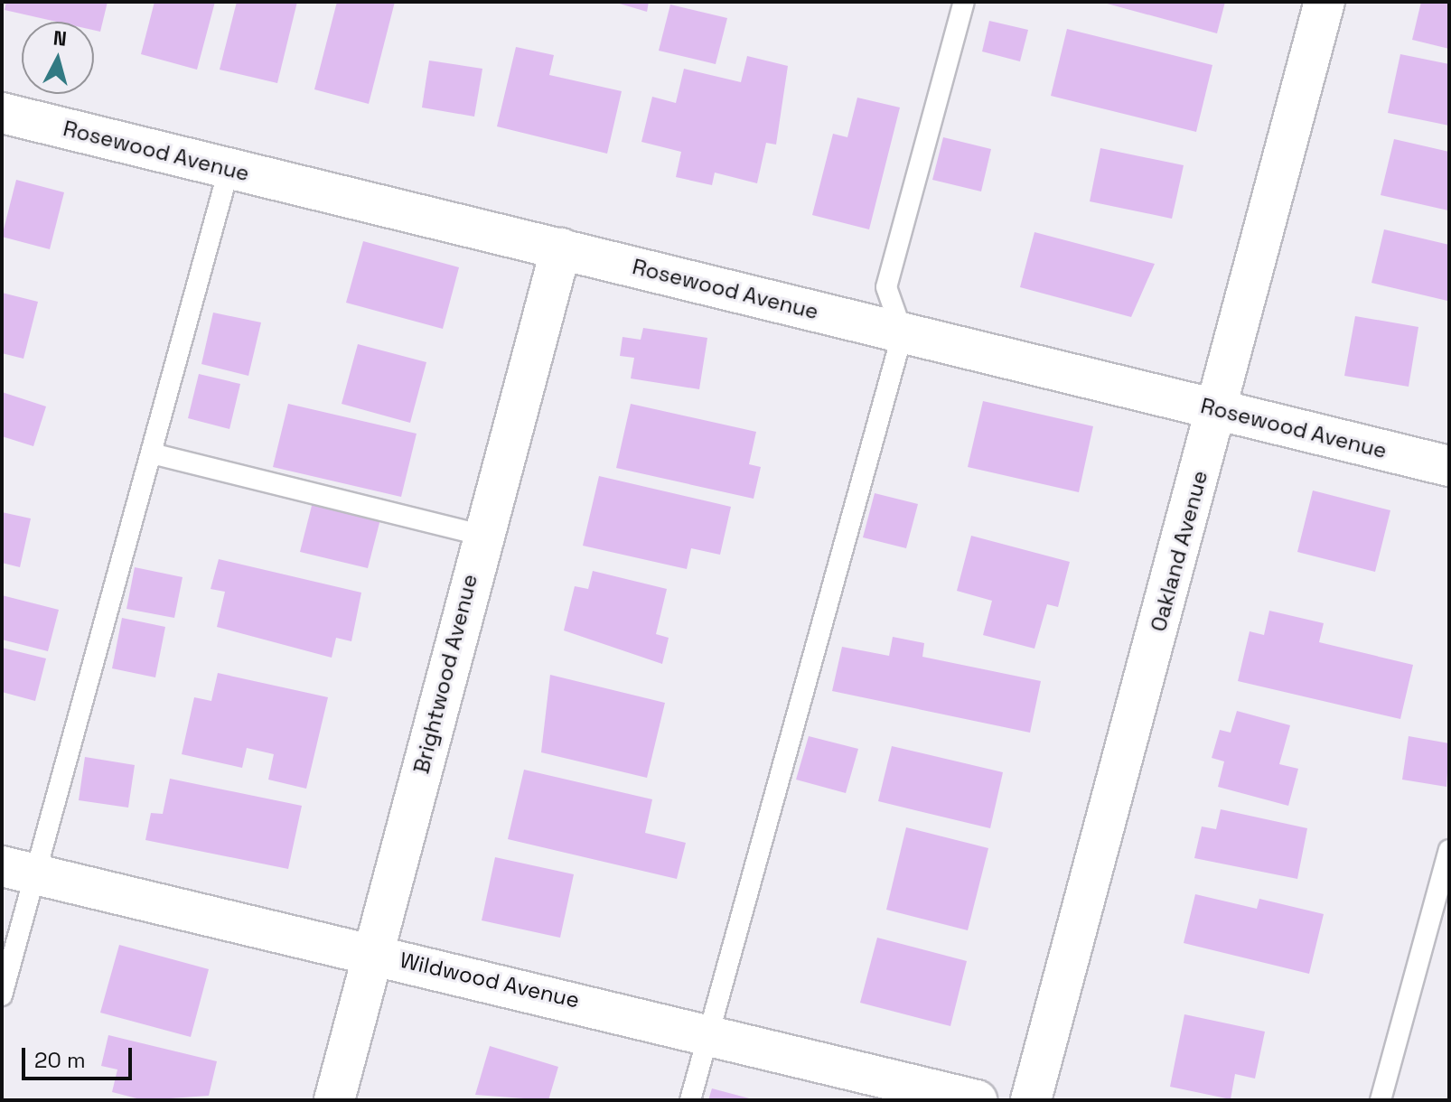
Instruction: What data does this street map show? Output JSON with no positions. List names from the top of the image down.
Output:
{
  "streets": {
    "street": [
      "Rosewood Avenue",
      "Oakland Avenue",
      "Brightwood Avenue",
      "Wildwood Avenue"
    ]
  },
  "crossings": [
    ["Rosewood Avenue", "Oakland Avenue"],
    ["Rosewood Avenue", "Brightwood Avenue"],
    ["Brightwood Avenue", "Wildwood Avenue"]
  ],
  "scale_bar": "20 m",
  "north": "top"
}
